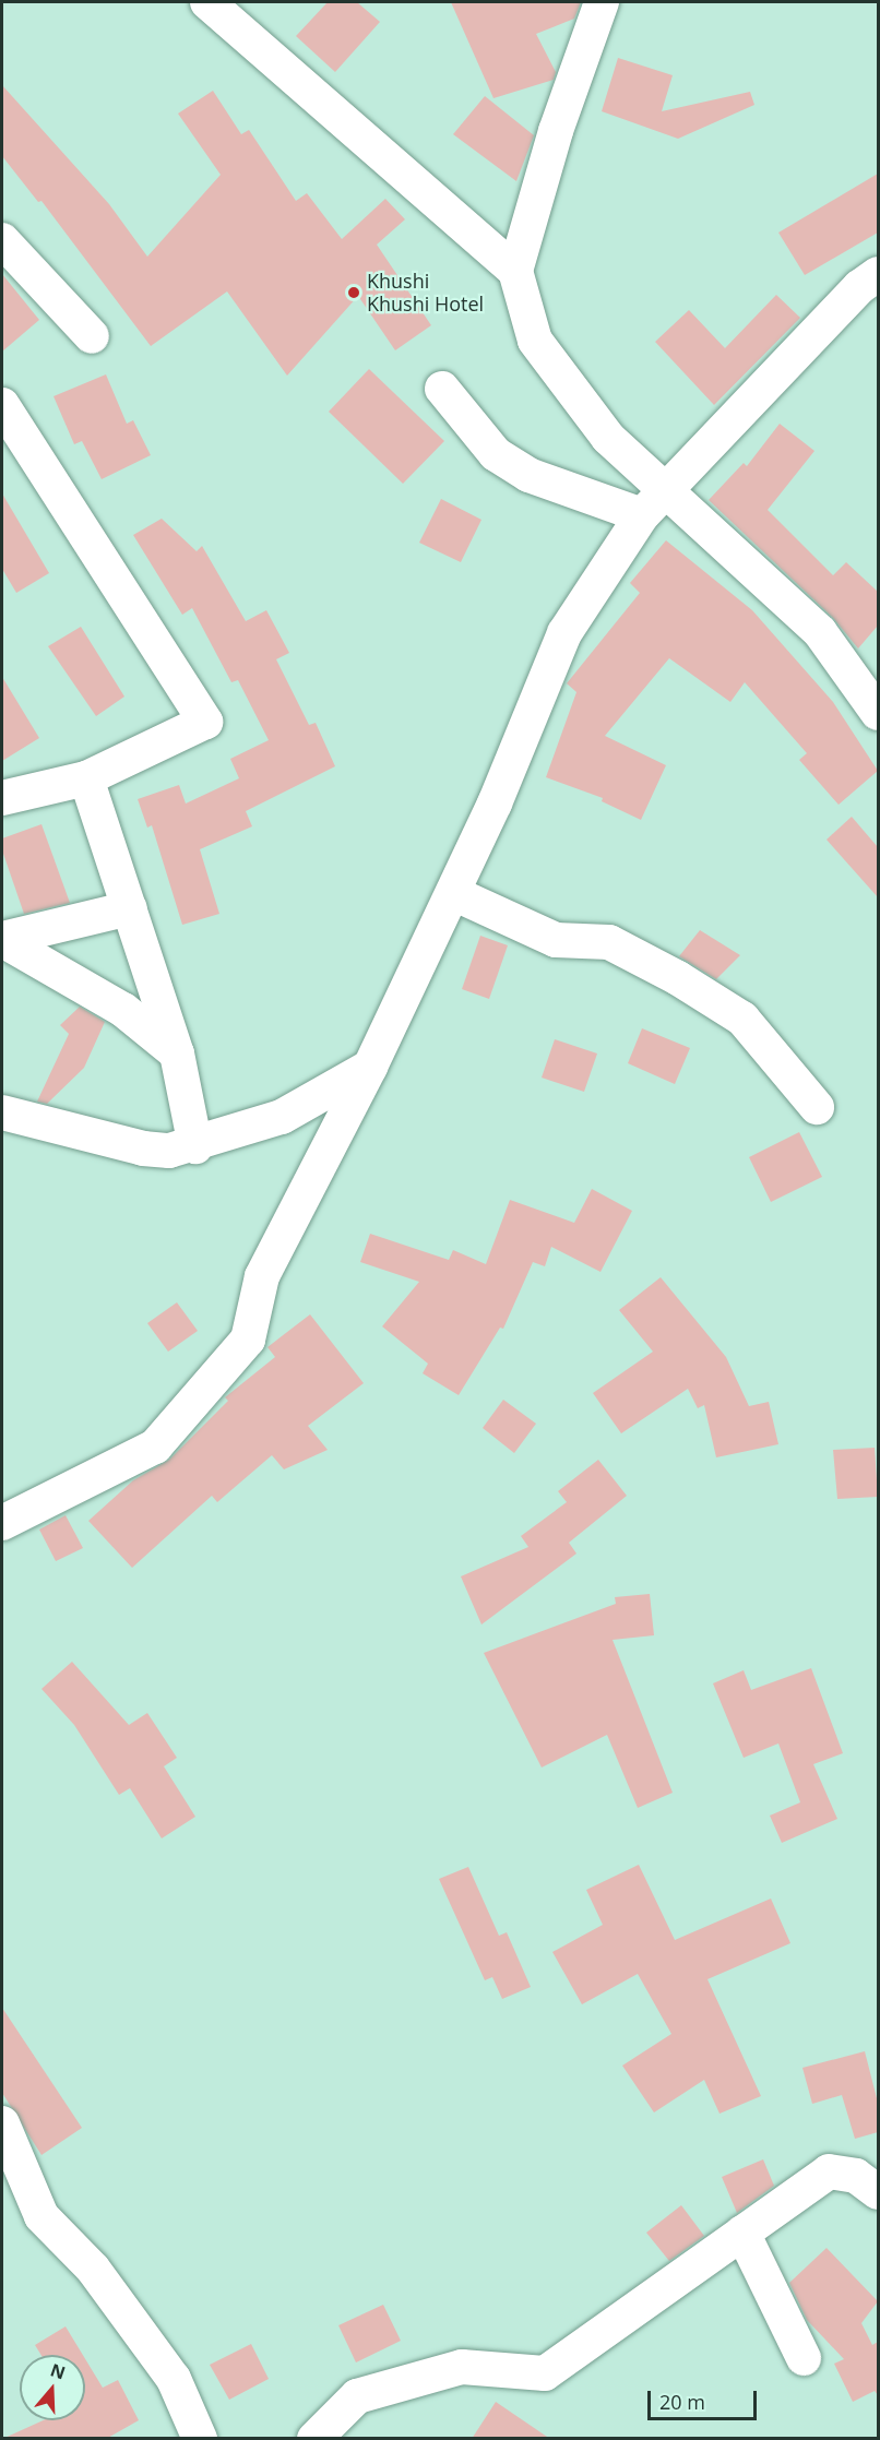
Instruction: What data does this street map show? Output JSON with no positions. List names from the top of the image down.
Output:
{
  "places": ["Khushi Khushi Hotel"],
  "scale_bar": "20 m",
  "north": "top"
}
